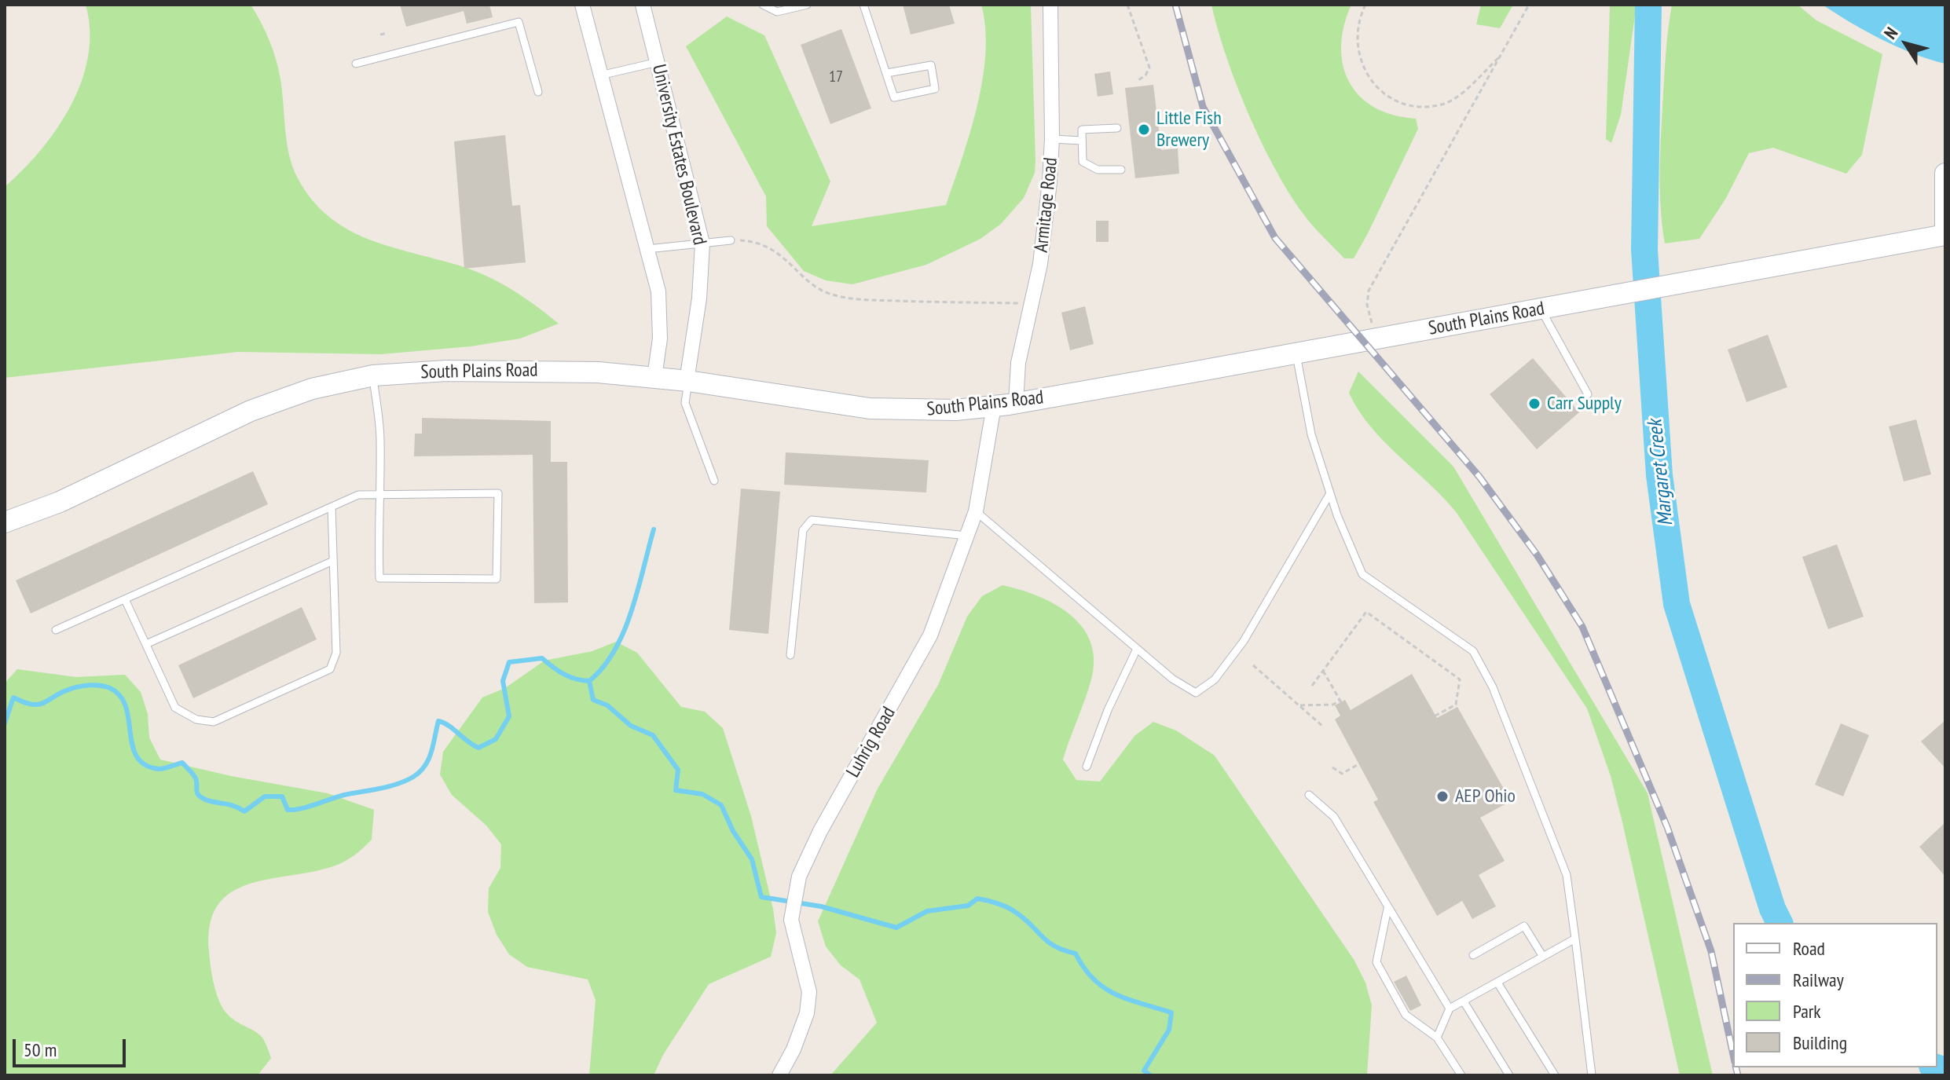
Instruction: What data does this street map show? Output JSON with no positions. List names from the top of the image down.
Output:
{
  "streets": {
    "main road": ["South Plains Road"],
    "street": ["University Estates Boulevard", "Armitage Road", "Luhrig Road"]
  },
  "crossings": [
    ["University Estates Boulevard", "South Plains Road"],
    ["Armitage Road", "South Plains Road"],
    ["South Plains Road", "Luhrig Road"]
  ],
  "water": ["Margaret Creek"],
  "places": ["Little Fish Brewery", "Carr Supply", "AEP Ohio"],
  "house_numbers": ["17"],
  "legend": [
    "Road",
    "Railway",
    "Park",
    "Building"
  ],
  "scale_bar": "50 m",
  "north": "top left"
}
